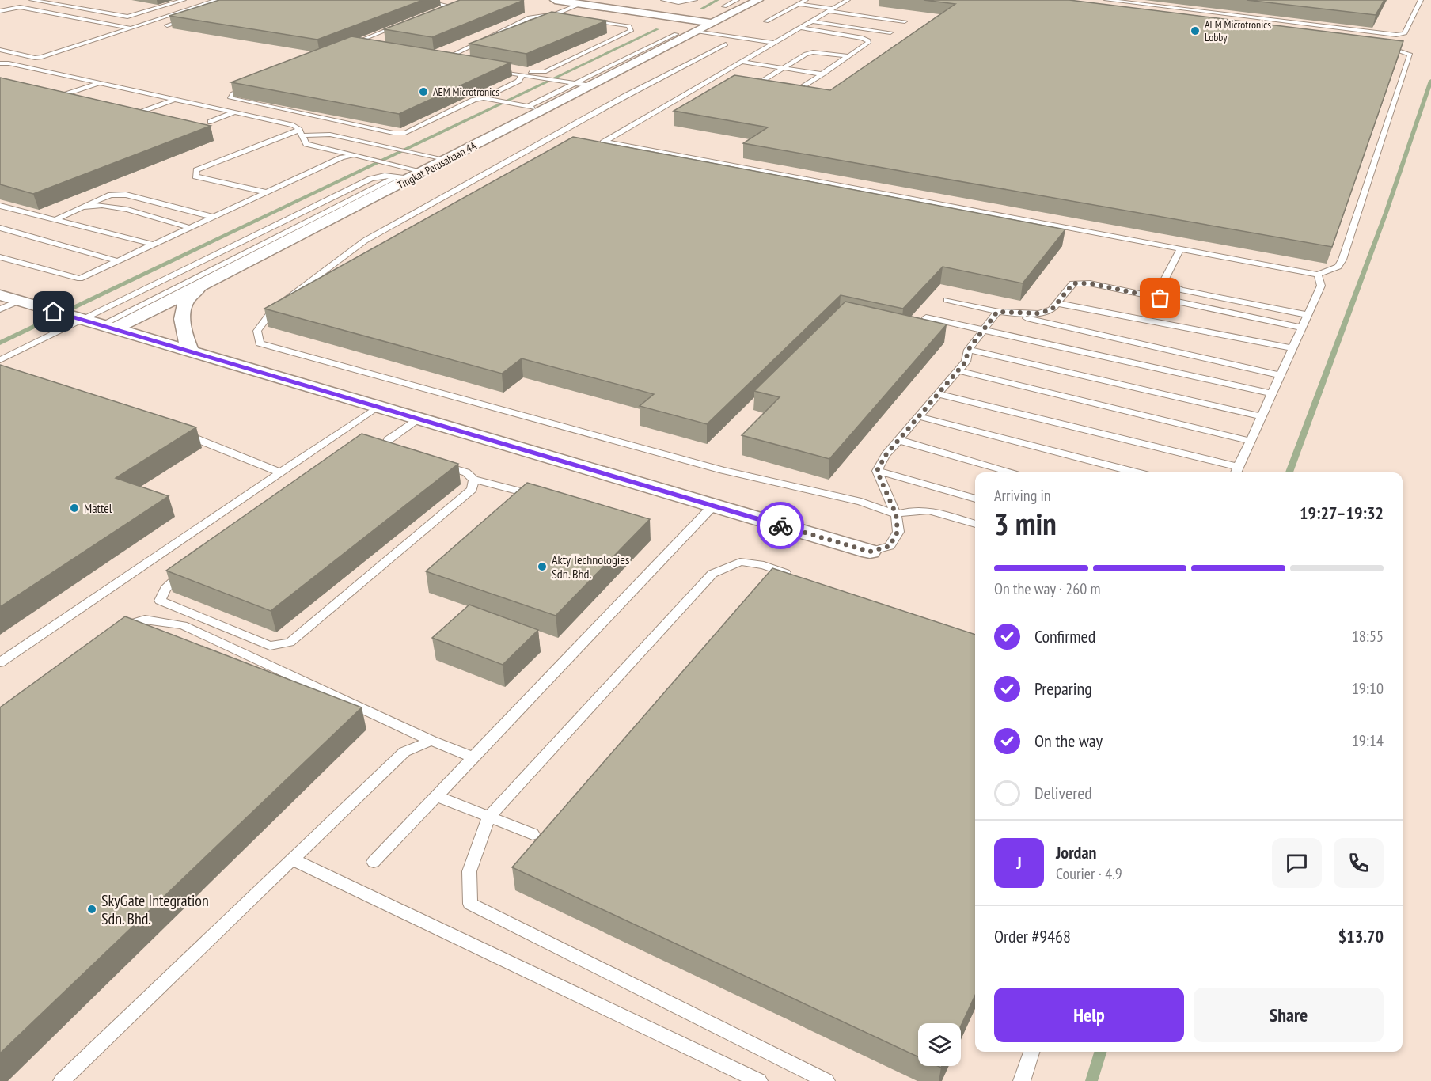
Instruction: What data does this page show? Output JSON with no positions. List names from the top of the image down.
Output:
{
  "streets": {
    "street": ["Tingkat Perusahaan 4A"]
  },
  "places": [
    "AEM Microtronics Lobby",
    "AEM Microtronics",
    "Mattel",
    "Akty Technologies Sdn. Bhd.",
    "SkyGate Integration Sdn. Bhd."
  ],
  "page": {
    "heading": ["3 min", "Arriving in", "19:27–19:32"],
    "panel": [
      "Jordan",
      "Courier · 4.9",
      "Order #9468",
      "$13.70"
    ],
    "bar": "On the way · 260 m",
    "list": [
      ["Confirmed", "18:55"],
      ["Preparing", "19:10"],
      ["On the way", "19:14"],
      "Delivered"
    ],
    "round": "J",
    "buttons": ["Help", "Share"]
  }
}
